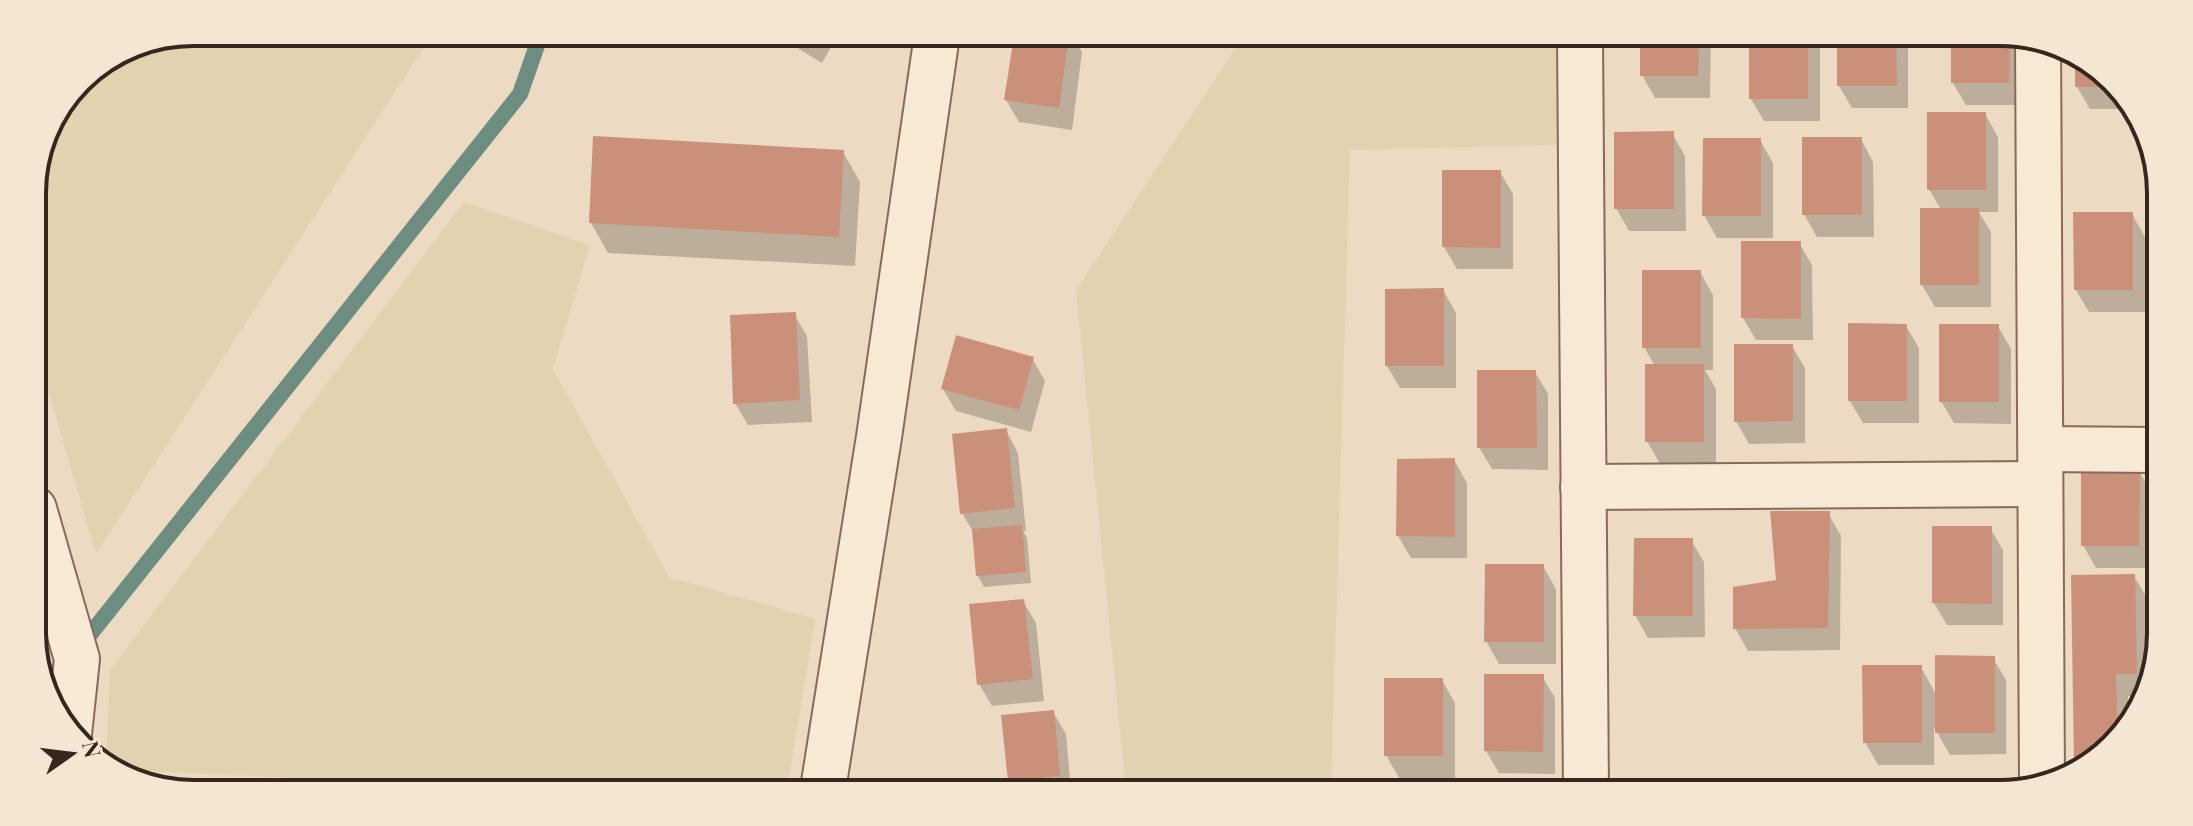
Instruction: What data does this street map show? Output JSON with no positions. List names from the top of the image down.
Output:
{
  "north": "right"
}
